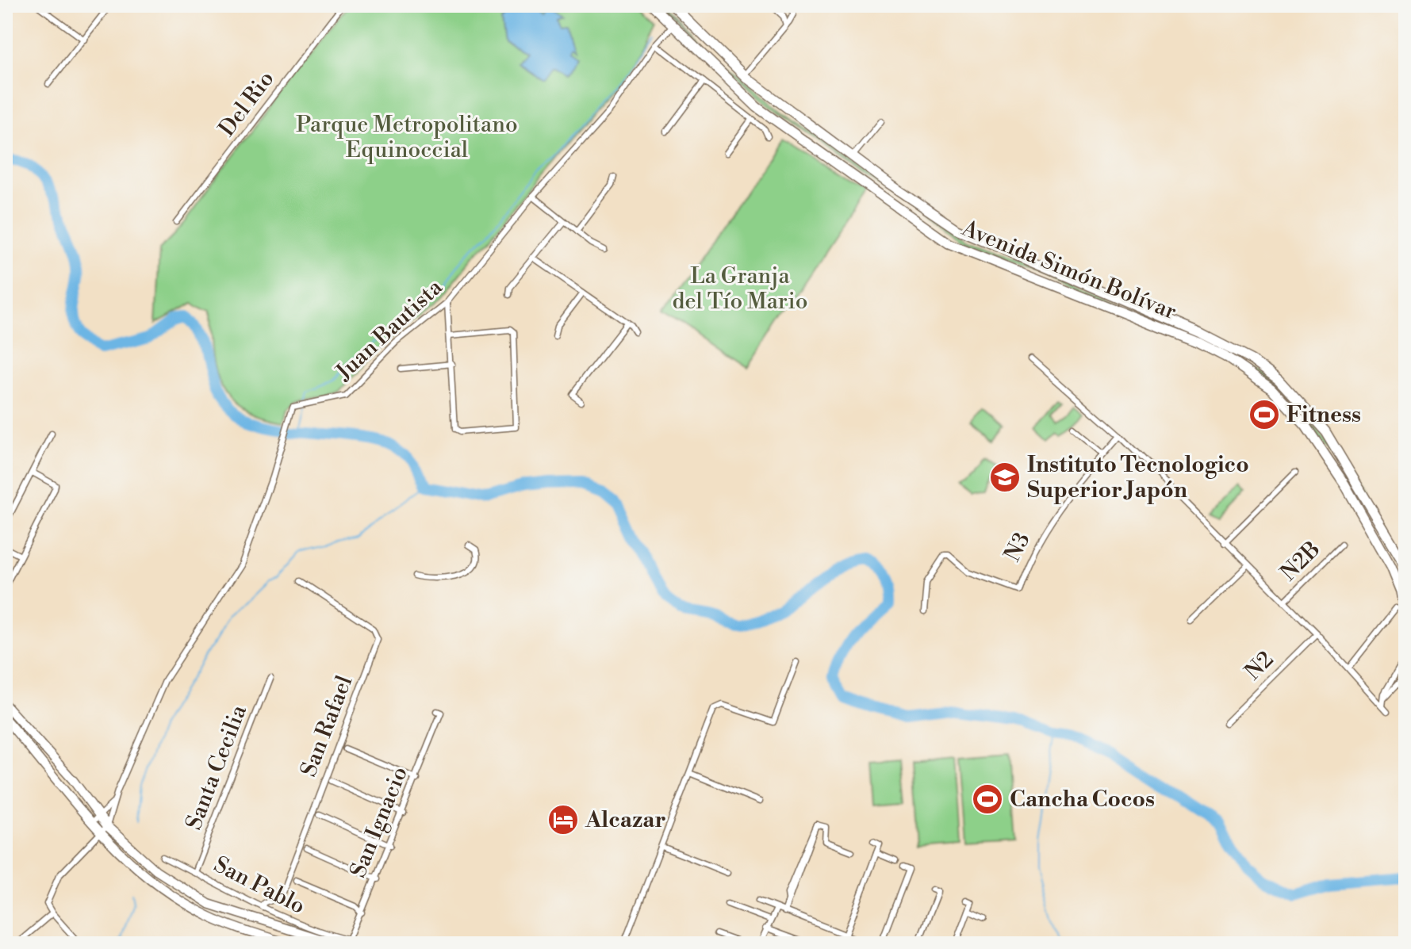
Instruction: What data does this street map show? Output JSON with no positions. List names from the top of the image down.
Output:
{
  "streets": {
    "highway": ["Avenida Simón Bolívar"],
    "street": [
      "Del Rio",
      "Juan Bautista",
      "N3",
      "N2B",
      "N2",
      "San Rafael",
      "Santa Cecilia",
      "San Ignacio",
      "San Pablo"
    ]
  },
  "crossings": [
    ["Avenida Simón Bolívar", "Juan Bautista"],
    ["San Rafael", "San Pablo"],
    ["Santa Cecilia", "San Pablo"],
    ["San Ignacio", "San Pablo"]
  ],
  "parks": ["Parque Metropolitano Equinoccial", "La Granja del Tío Mario"],
  "places": {
    "sports": ["Fitness", "Cancha Cocos"],
    "school or university": ["Instituto Tecnologico Superior Japón"],
    "hotel": ["Alcazar"]
  }
}
